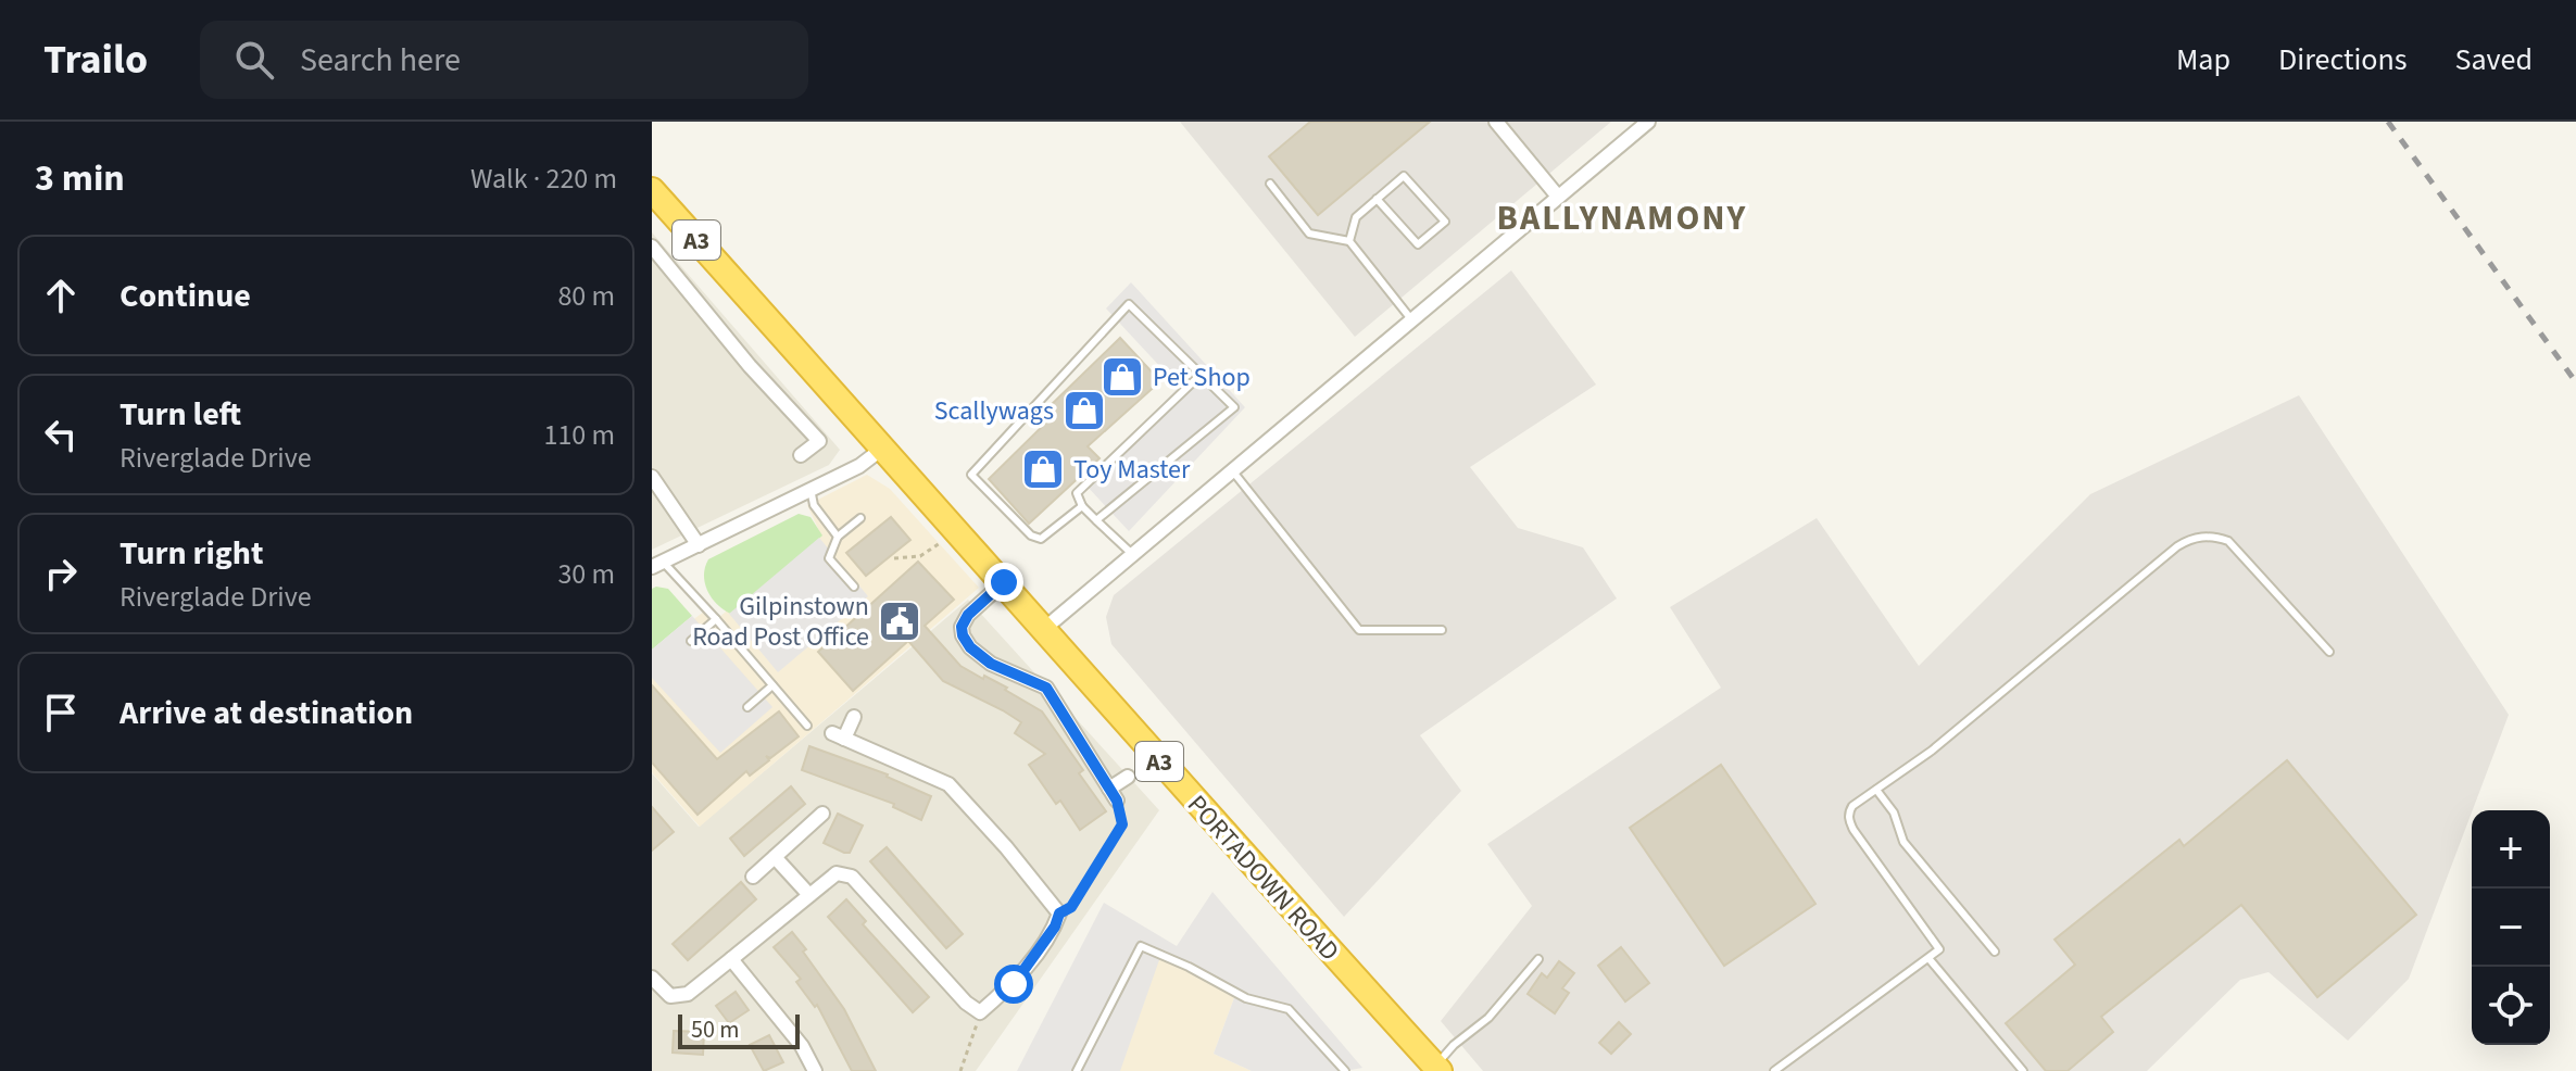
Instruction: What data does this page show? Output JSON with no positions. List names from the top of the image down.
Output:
{
  "streets": {
    "highway": ["A3", "PORTADOWN ROAD"]
  },
  "crossings": [
    ["A3", "PORTADOWN ROAD"]
  ],
  "districts": ["BALLYNAMONY"],
  "places": {
    "shop": ["Pet Shop", "Scallywags", "Toy Master"],
    "public building": ["Gilpinstown Road Post Office"]
  },
  "scale_bar": "50 m",
  "page": {
    "header": "Trailo",
    "search": "Search here",
    "nav": ["Map", "Directions", "Saved"],
    "heading": ["3 min", "Walk · 220 m"],
    "list": [
      ["Continue", "80 m"],
      ["Turn left", "Riverglade Drive", "110 m"],
      ["Turn right", "Riverglade Drive", "30 m"],
      "Arrive at destination"
    ],
    "map_buttons": ["+", "−"],
    "scale": "50 m"
  }
}
